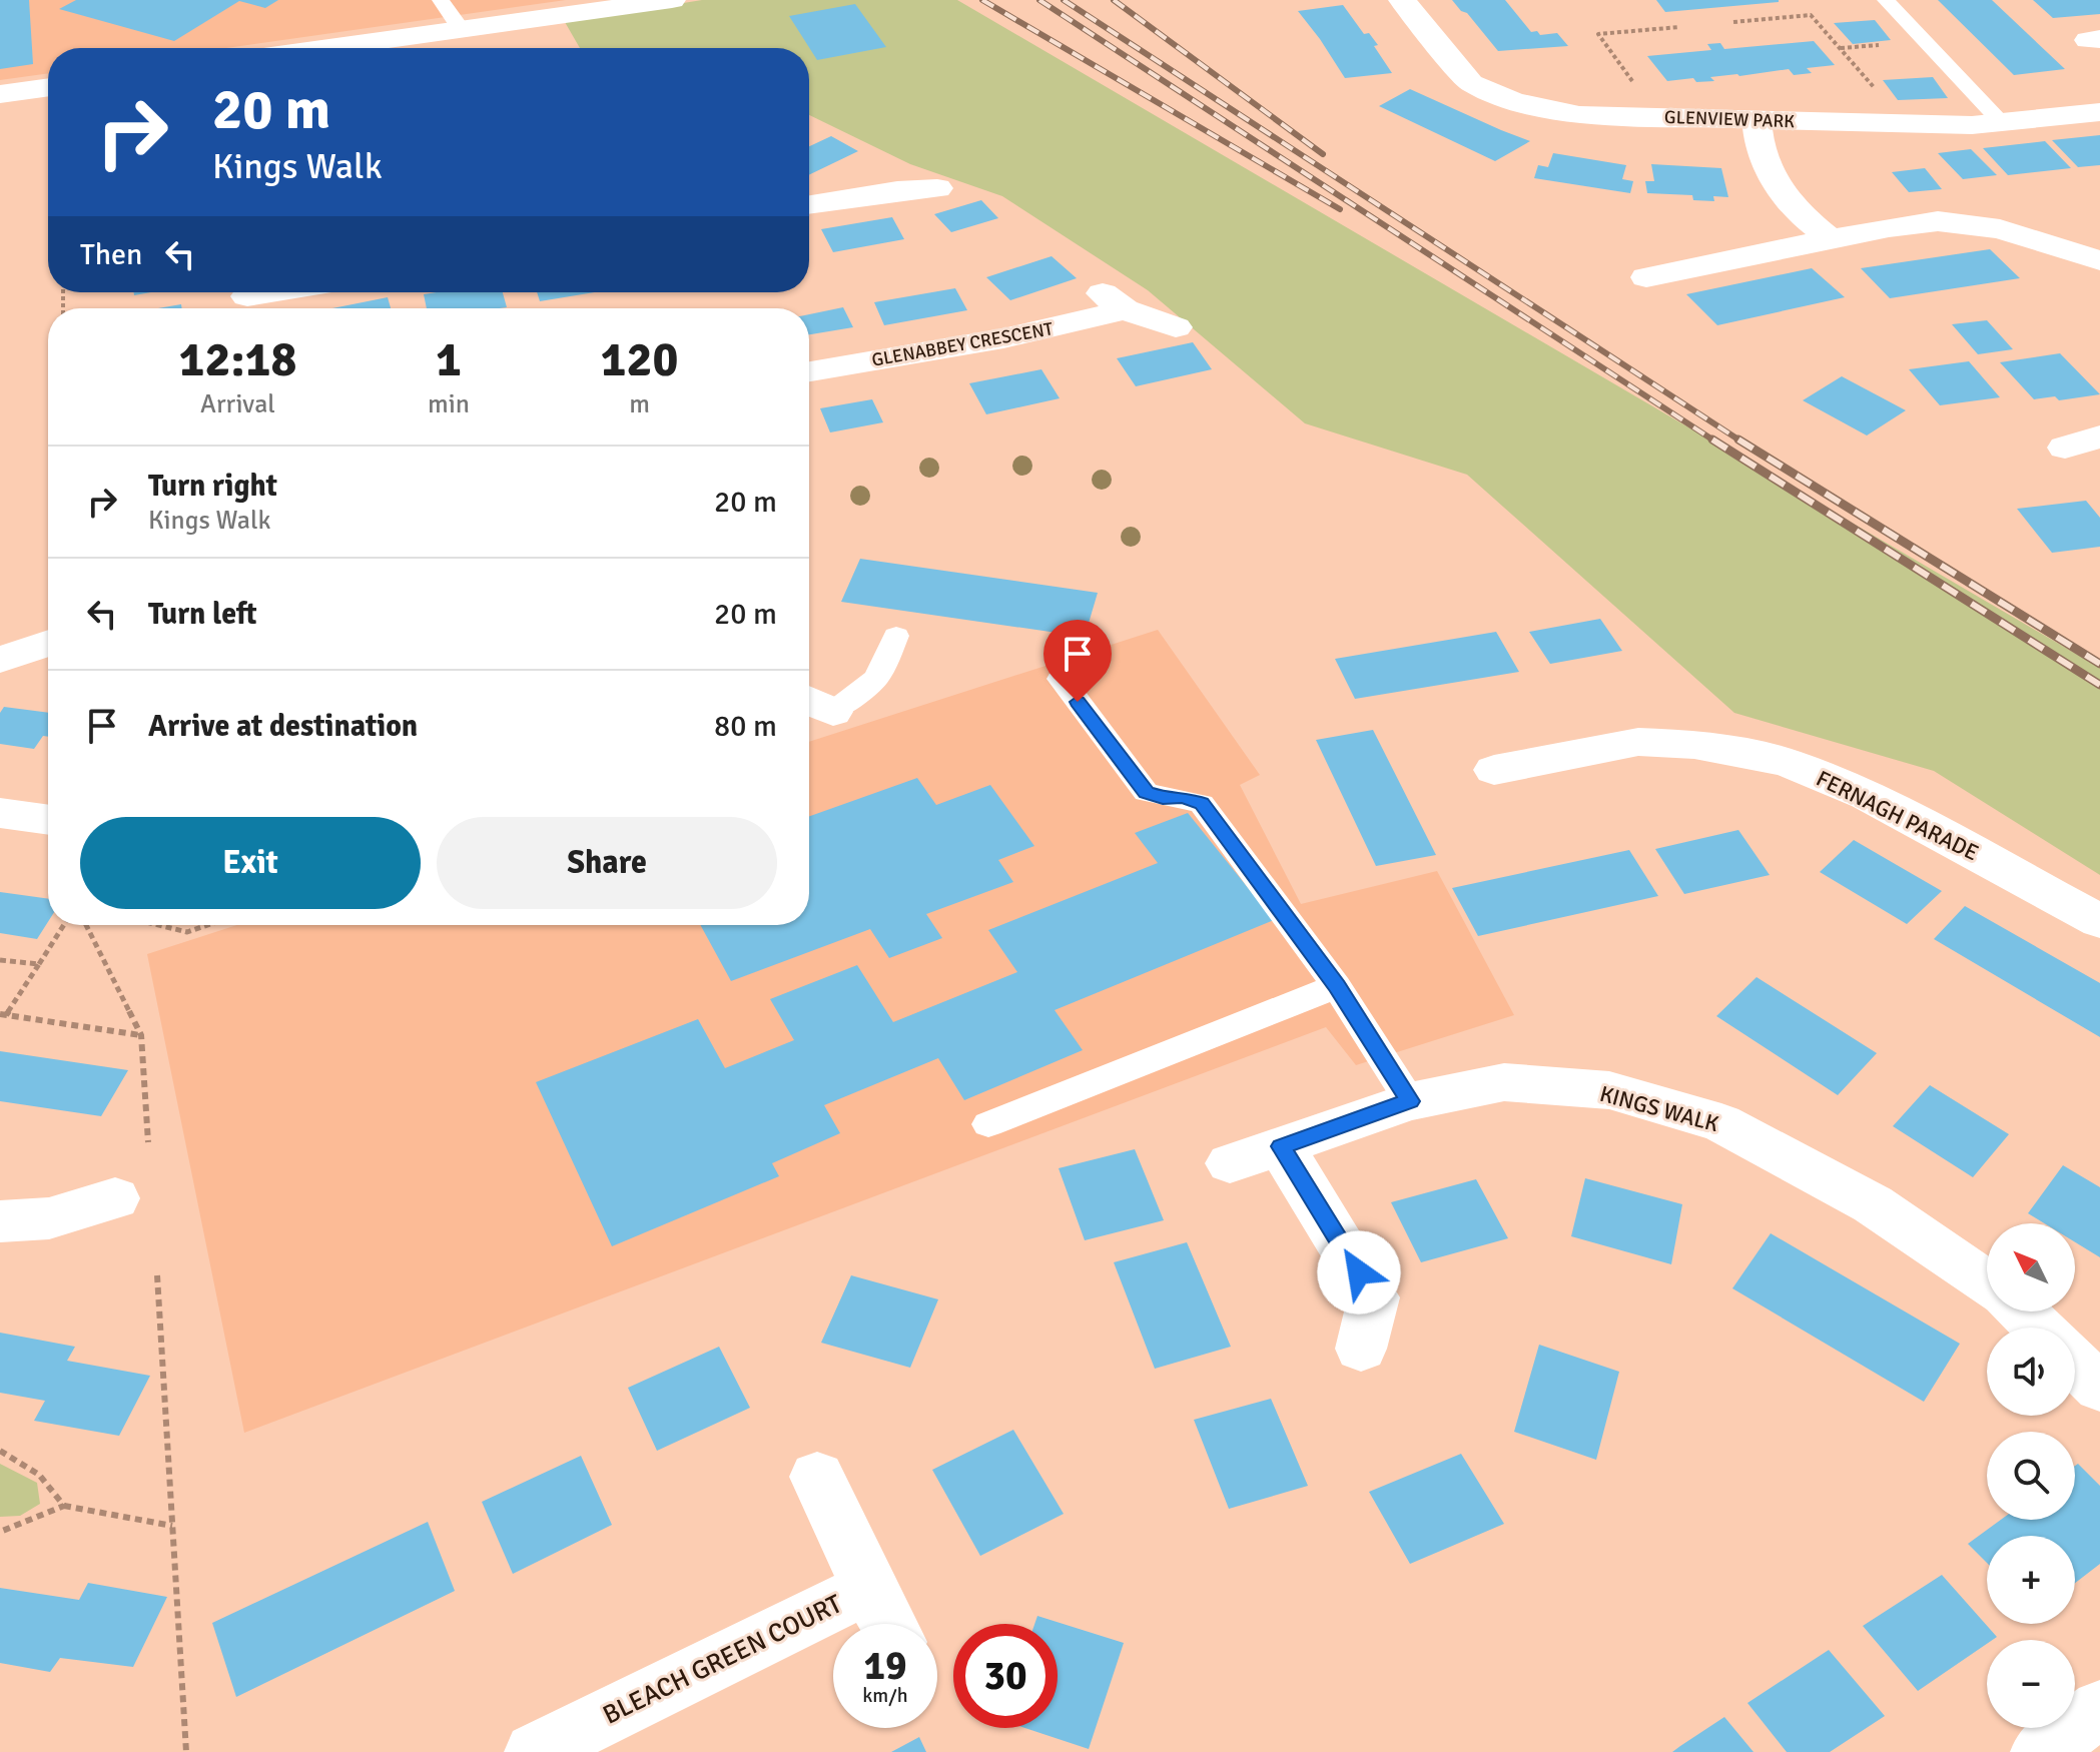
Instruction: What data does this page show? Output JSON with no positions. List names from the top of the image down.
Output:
{
  "streets": {
    "street": [
      "GLENVIEW PARK",
      "GLENABBEY CRESCENT",
      "FERNAGH PARADE",
      "KINGS WALK",
      "BLEACH GREEN COURT"
    ]
  },
  "north": "top left",
  "page": {
    "turn": ["20 m", "Kings Walk"],
    "then": "Then",
    "eta": [
      "12:18",
      "Arrival",
      "1",
      "min",
      "120",
      "m"
    ],
    "list": [
      {
        "name": "Turn right",
        "note": "Kings Walk",
        "value": "20 m"
      },
      {
        "name": "Turn left",
        "value": "20 m"
      },
      {
        "name": "Arrive at destination",
        "value": "80 m"
      }
    ],
    "buttons": ["Exit", "Share"],
    "map_buttons": ["+", "−"],
    "speed": "19 km/h",
    "limit": "30"
  }
}
